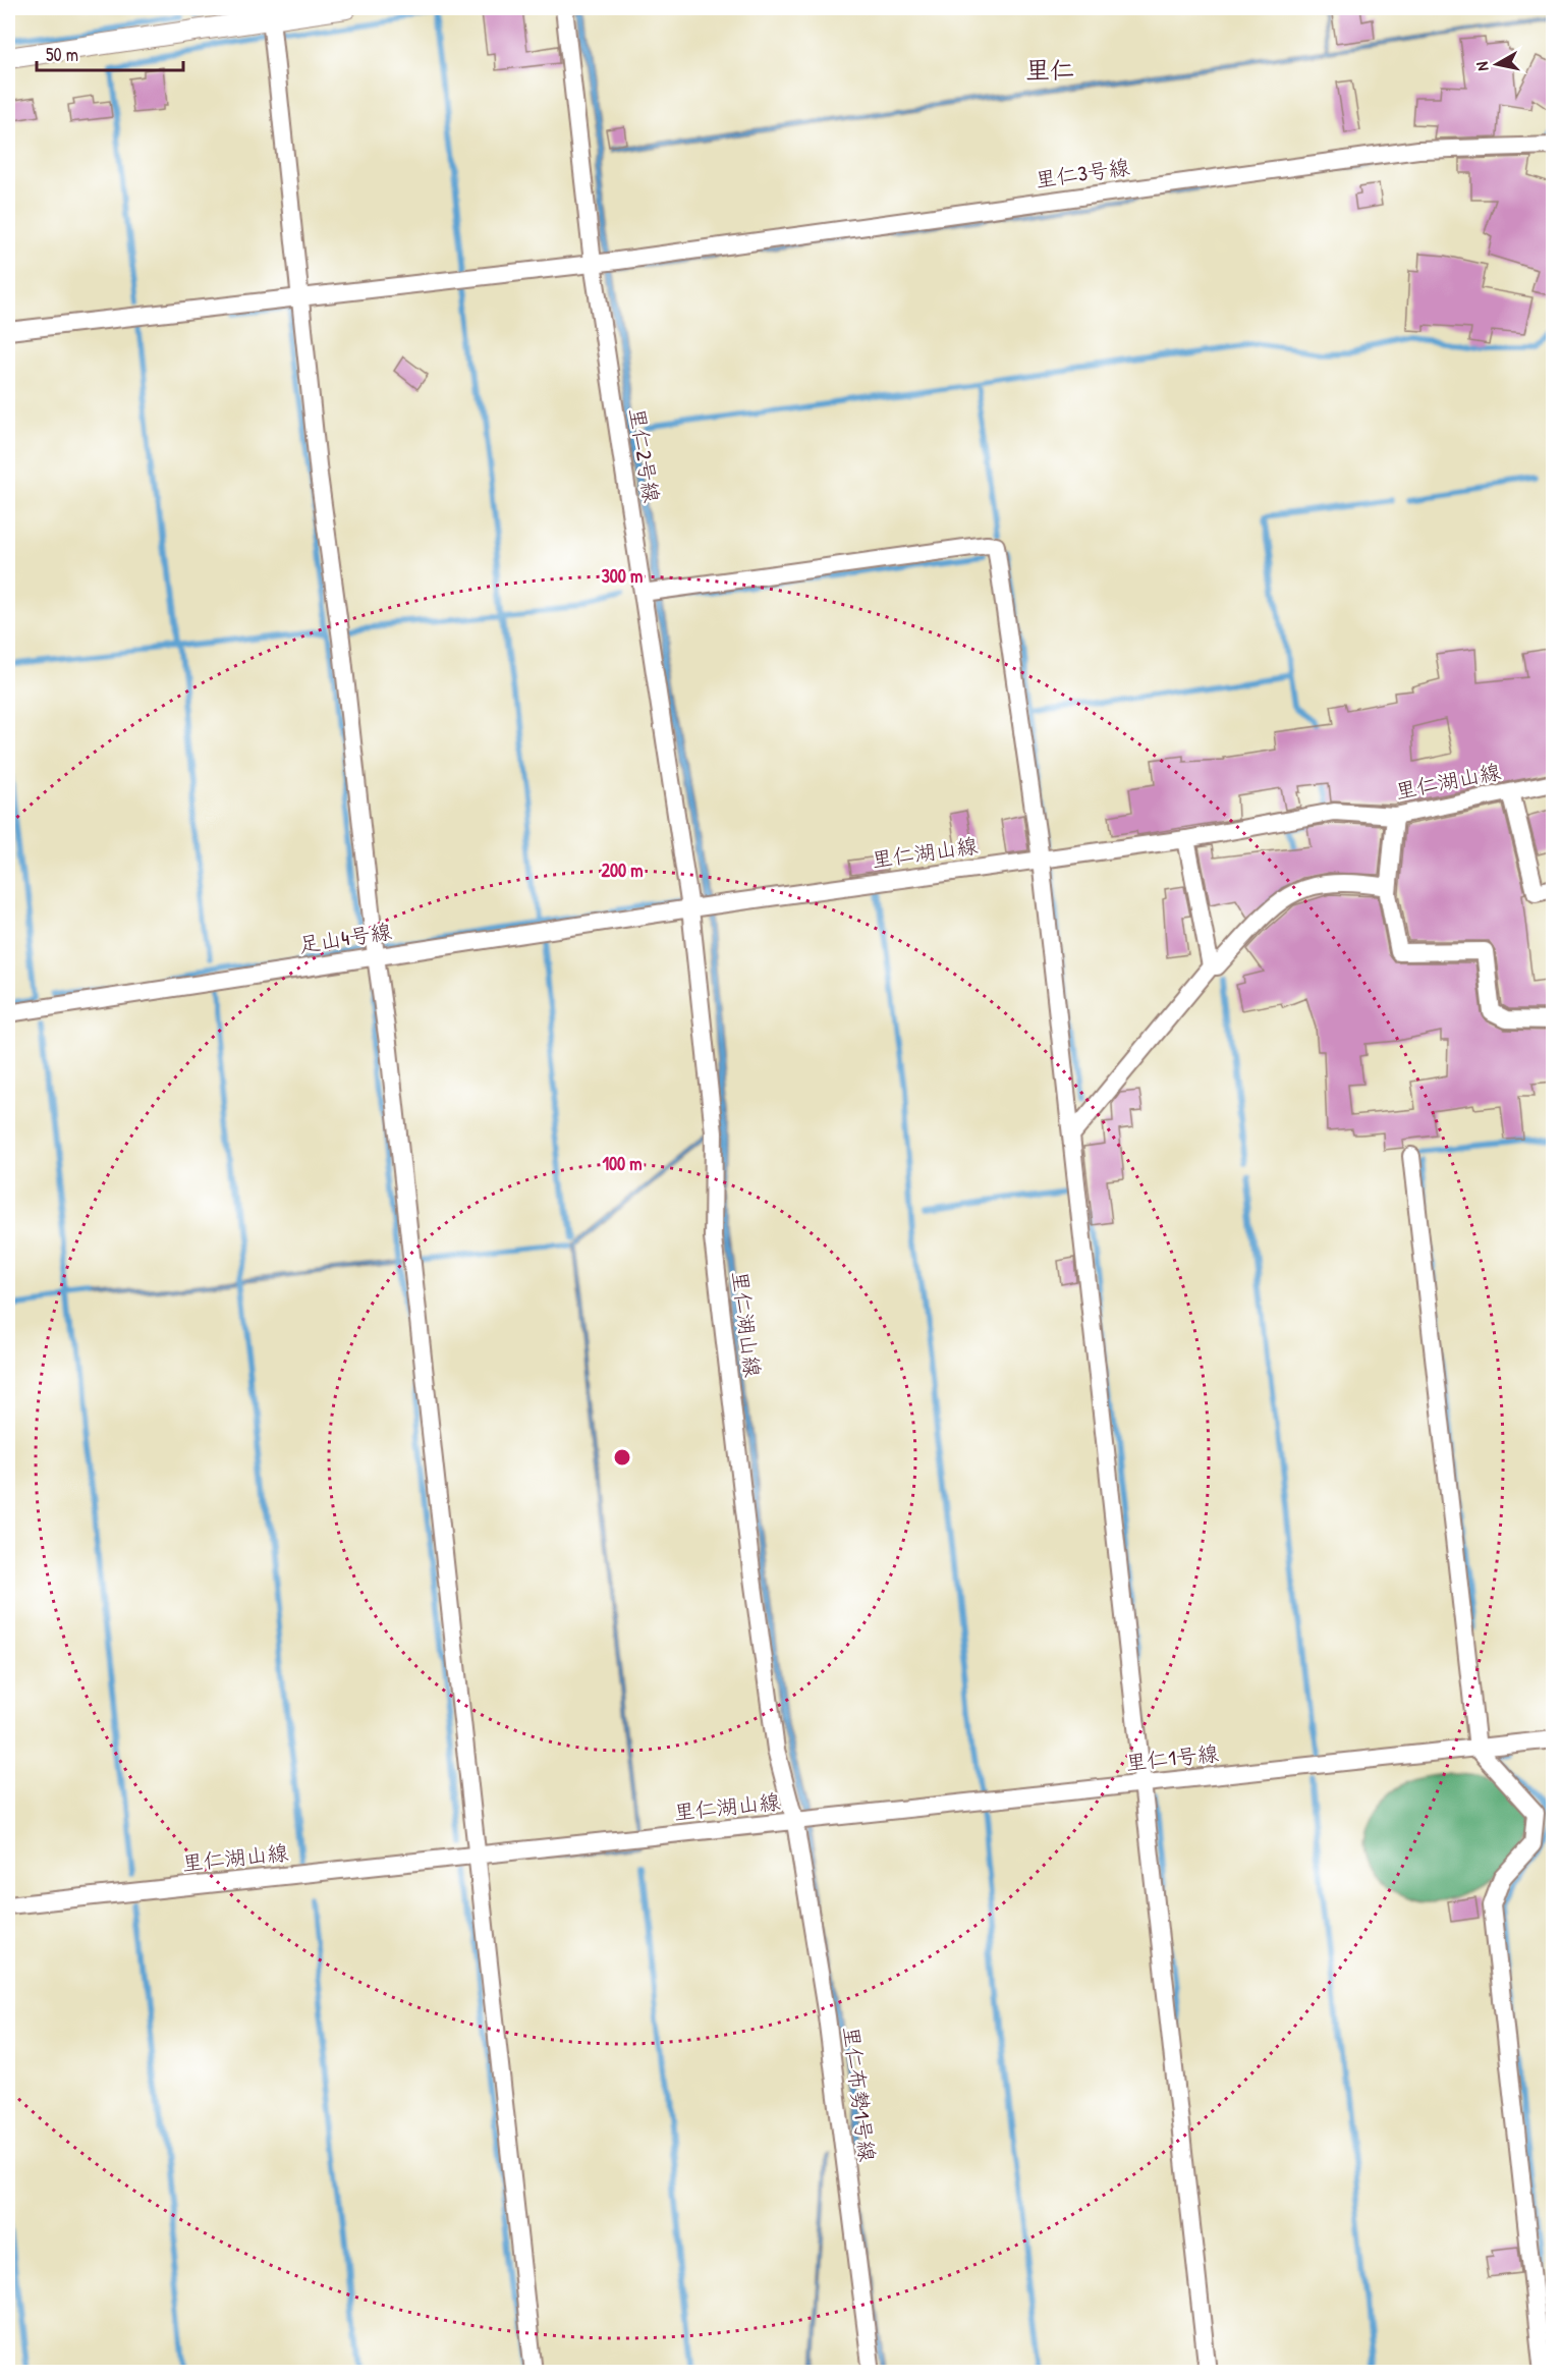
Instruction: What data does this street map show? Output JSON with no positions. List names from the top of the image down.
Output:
{
  "streets": {
    "street": [
      "里仁3号線",
      "里仁2号線",
      "里仁湖山線",
      "足山4号線",
      "里仁1号線",
      "里仁布勢1号線"
    ]
  },
  "crossings": [
    ["里仁3号線", "里仁2号線"],
    ["里仁2号線", "里仁湖山線"],
    ["里仁2号線", "足山4号線"],
    ["里仁湖山線", "足山4号線"],
    ["里仁湖山線", "里仁1号線"],
    ["里仁湖山線", "里仁布勢1号線"],
    ["里仁1号線", "里仁布勢1号線"]
  ],
  "districts": ["里仁"],
  "scale_bar": "50 m",
  "north": "left",
  "rings": ["300 m", "200 m", "100 m"]
}
